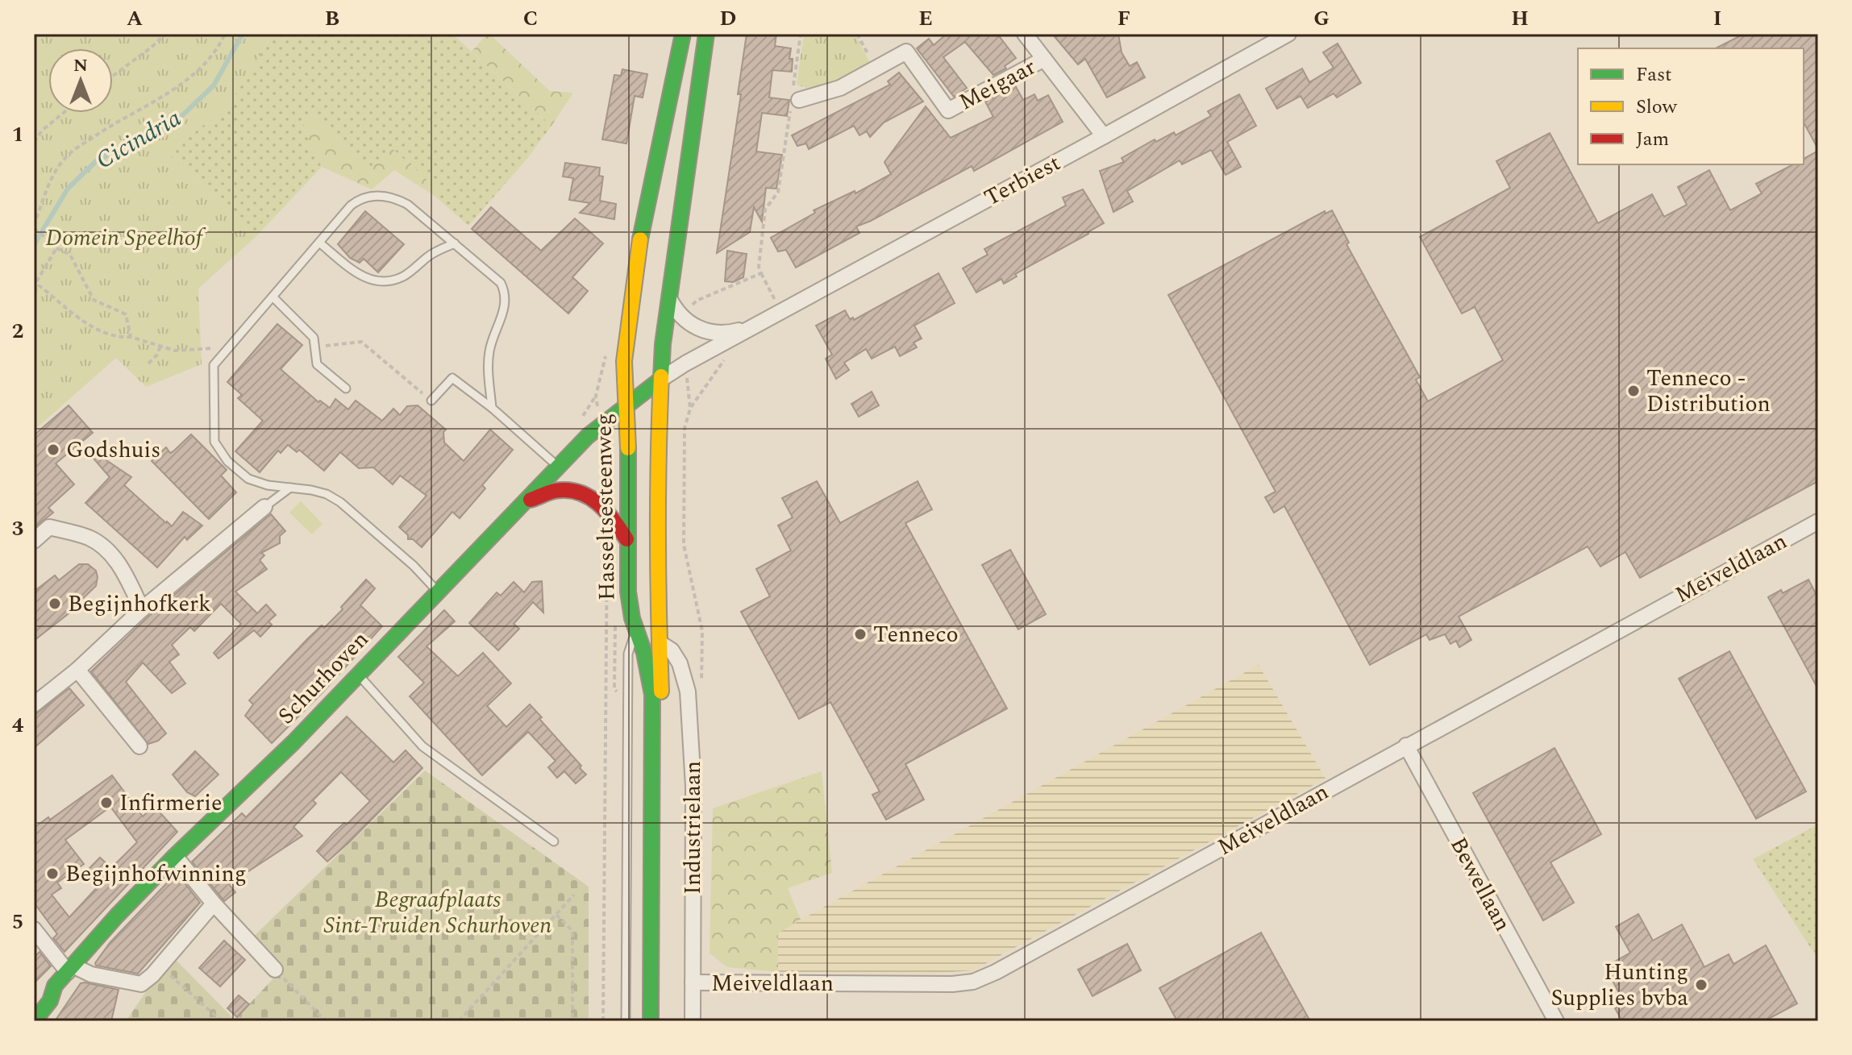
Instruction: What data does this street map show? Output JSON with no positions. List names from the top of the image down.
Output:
{
  "streets": {
    "main road": ["Hasseltsesteenweg", "Schurhoven"],
    "street": [
      "Meigaar",
      "Terbiest",
      "Meiveldlaan",
      "Industrielaan",
      "Bewellaan"
    ]
  },
  "crossings": [
    ["Meigaar", "Terbiest"],
    ["Terbiest", "Schurhoven"],
    ["Hasseltsesteenweg", "Schurhoven"],
    ["Meiveldlaan", "Industrielaan"],
    ["Meiveldlaan", "Bewellaan"]
  ],
  "water": ["Cicindria"],
  "parks": ["Domein Speelhof", "Begraafplaats Sint-Truiden Schurhoven"],
  "places": [
    "Tenneco - Distribution",
    "Godshuis",
    "Begijnhofkerk",
    "Tenneco",
    "Infirmerie",
    "Begijnhofwinning",
    "Hunting Supplies bvba"
  ],
  "legend": ["Fast", "Slow", "Jam"],
  "north": "top",
  "grid": {
    "columns": [
      "A",
      "B",
      "C",
      "D",
      "E",
      "F",
      "G",
      "H",
      "I"
    ],
    "rows": [
      "1",
      "2",
      "3",
      "4",
      "5"
    ]
  }
}
